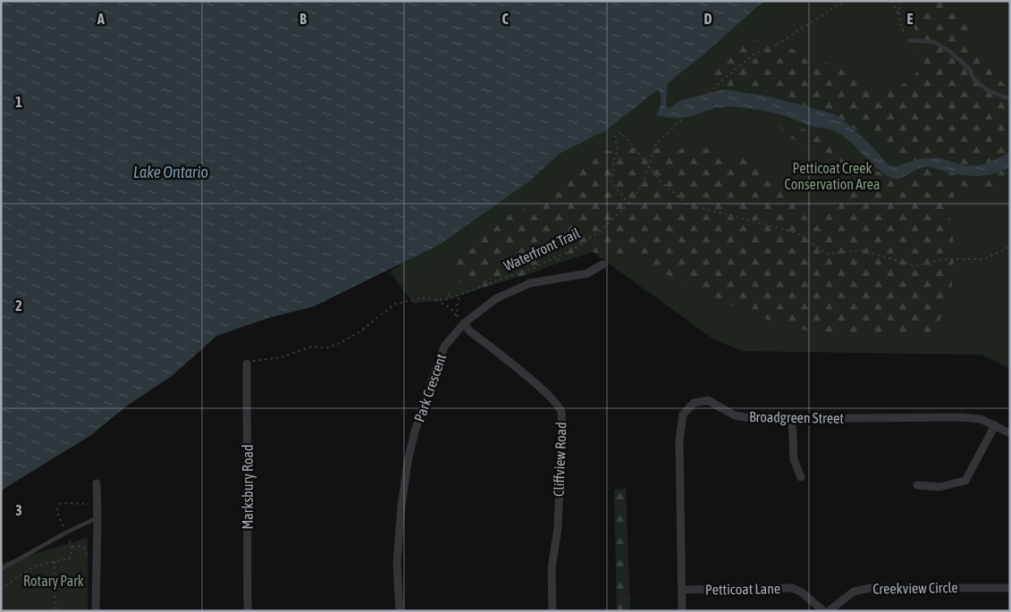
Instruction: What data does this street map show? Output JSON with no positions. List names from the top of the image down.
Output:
{
  "streets": {
    "street": [
      "Park Crescent",
      "Broadgreen Street",
      "Cliffview Road",
      "Marksbury Road",
      "Creekview Circle",
      "Petticoat Lane"
    ],
    "path": ["Waterfront Trail"]
  },
  "crossings": [
    ["Waterfront Trail", "Marksbury Road"],
    ["Park Crescent", "Cliffview Road"],
    ["Broadgreen Street", "Petticoat Lane"]
  ],
  "water": ["Lake Ontario"],
  "parks": ["Petticoat Creek Conservation Area", "Rotary Park"],
  "grid": {
    "columns": [
      "A",
      "B",
      "C",
      "D",
      "E"
    ],
    "rows": ["1", "2", "3"]
  }
}
